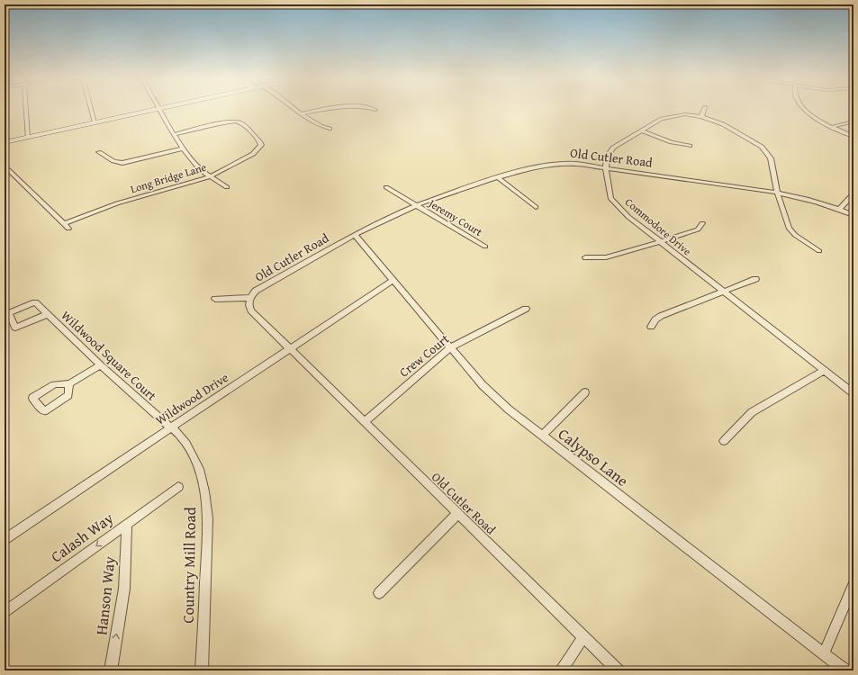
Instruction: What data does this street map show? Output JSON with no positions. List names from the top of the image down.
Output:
{
  "streets": {
    "street": [
      "Old Cutler Road",
      "Long Bridge Lane",
      "Jeremy Court",
      "Commodore Drive",
      "Wildwood Square Court",
      "Crew Court",
      "Wildwood Drive",
      "Calypso Lane",
      "Calash Way",
      "Country Mill Road",
      "Hanson Way"
    ]
  },
  "crossings": [
    ["Old Cutler Road", "Jeremy Court"],
    ["Old Cutler Road", "Commodore Drive"],
    ["Old Cutler Road", "Crew Court"],
    ["Old Cutler Road", "Wildwood Drive"],
    ["Old Cutler Road", "Calypso Lane"],
    ["Wildwood Square Court", "Wildwood Drive"],
    ["Wildwood Square Court", "Country Mill Road"],
    ["Crew Court", "Calypso Lane"],
    ["Wildwood Drive", "Calypso Lane"],
    ["Wildwood Drive", "Country Mill Road"],
    ["Calash Way", "Hanson Way"]
  ],
  "one_way": ["Calash Way", "Hanson Way"]
}
